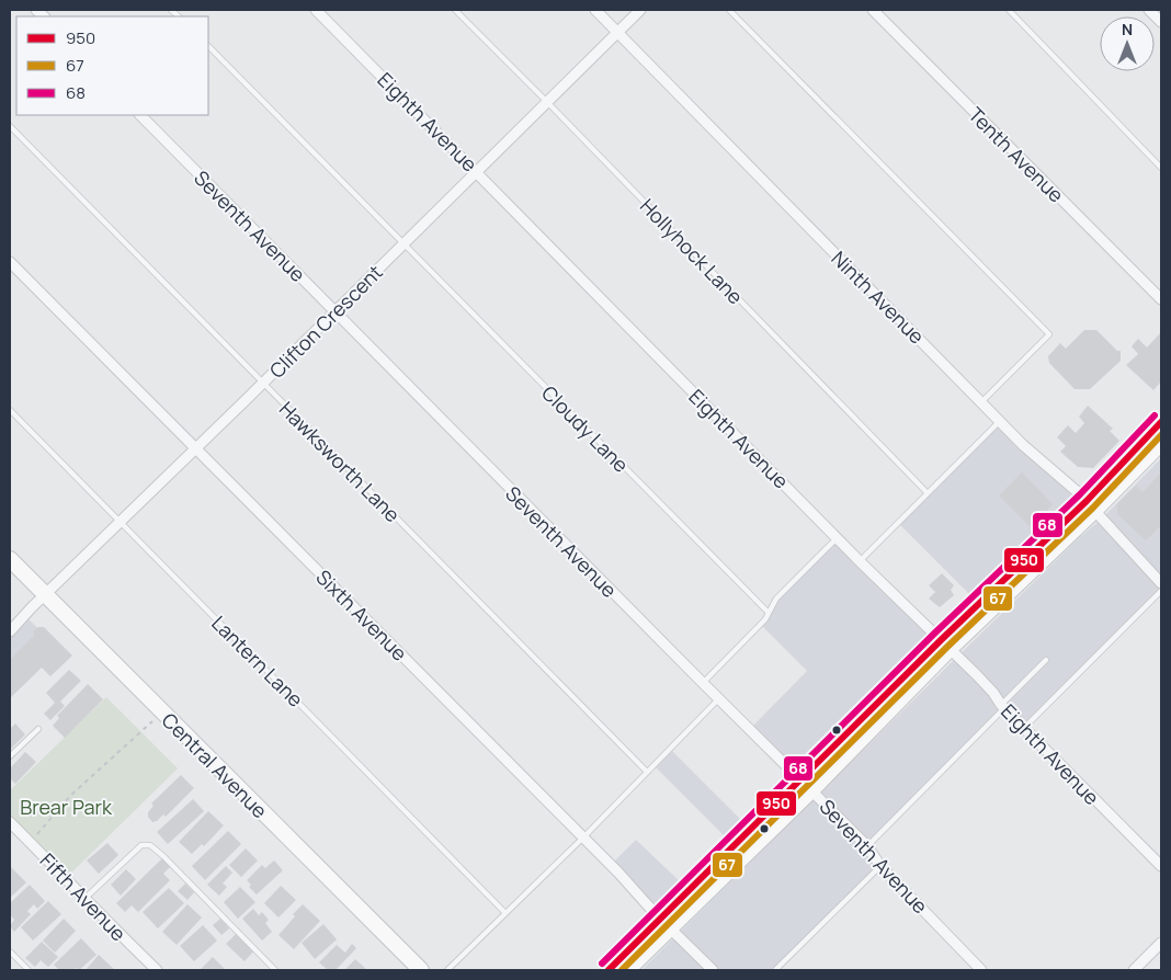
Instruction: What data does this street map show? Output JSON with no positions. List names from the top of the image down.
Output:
{
  "streets": {
    "main road": ["Central Avenue"],
    "street": [
      "Eighth Avenue",
      "Tenth Avenue",
      "Seventh Avenue",
      "Ninth Avenue",
      "Clifton Crescent",
      "Sixth Avenue",
      "Fifth Avenue"
    ],
    "lane": [
      "Hollyhock Lane",
      "Cloudy Lane",
      "Hawksworth Lane",
      "Lantern Lane"
    ]
  },
  "crossings": [
    ["Eighth Avenue", "Clifton Crescent"],
    ["Seventh Avenue", "Clifton Crescent"],
    ["Hollyhock Lane", "Clifton Crescent"],
    ["Ninth Avenue", "Clifton Crescent"],
    ["Clifton Crescent", "Cloudy Lane"],
    ["Clifton Crescent", "Hawksworth Lane"],
    ["Clifton Crescent", "Sixth Avenue"],
    ["Clifton Crescent", "Lantern Lane"],
    ["Clifton Crescent", "Central Avenue"]
  ],
  "parks": ["Brear Park"],
  "lines": ["transit line 68", "transit line 950", "transit line 67"],
  "legend": ["950", "67", "68"],
  "north": "top"
}
